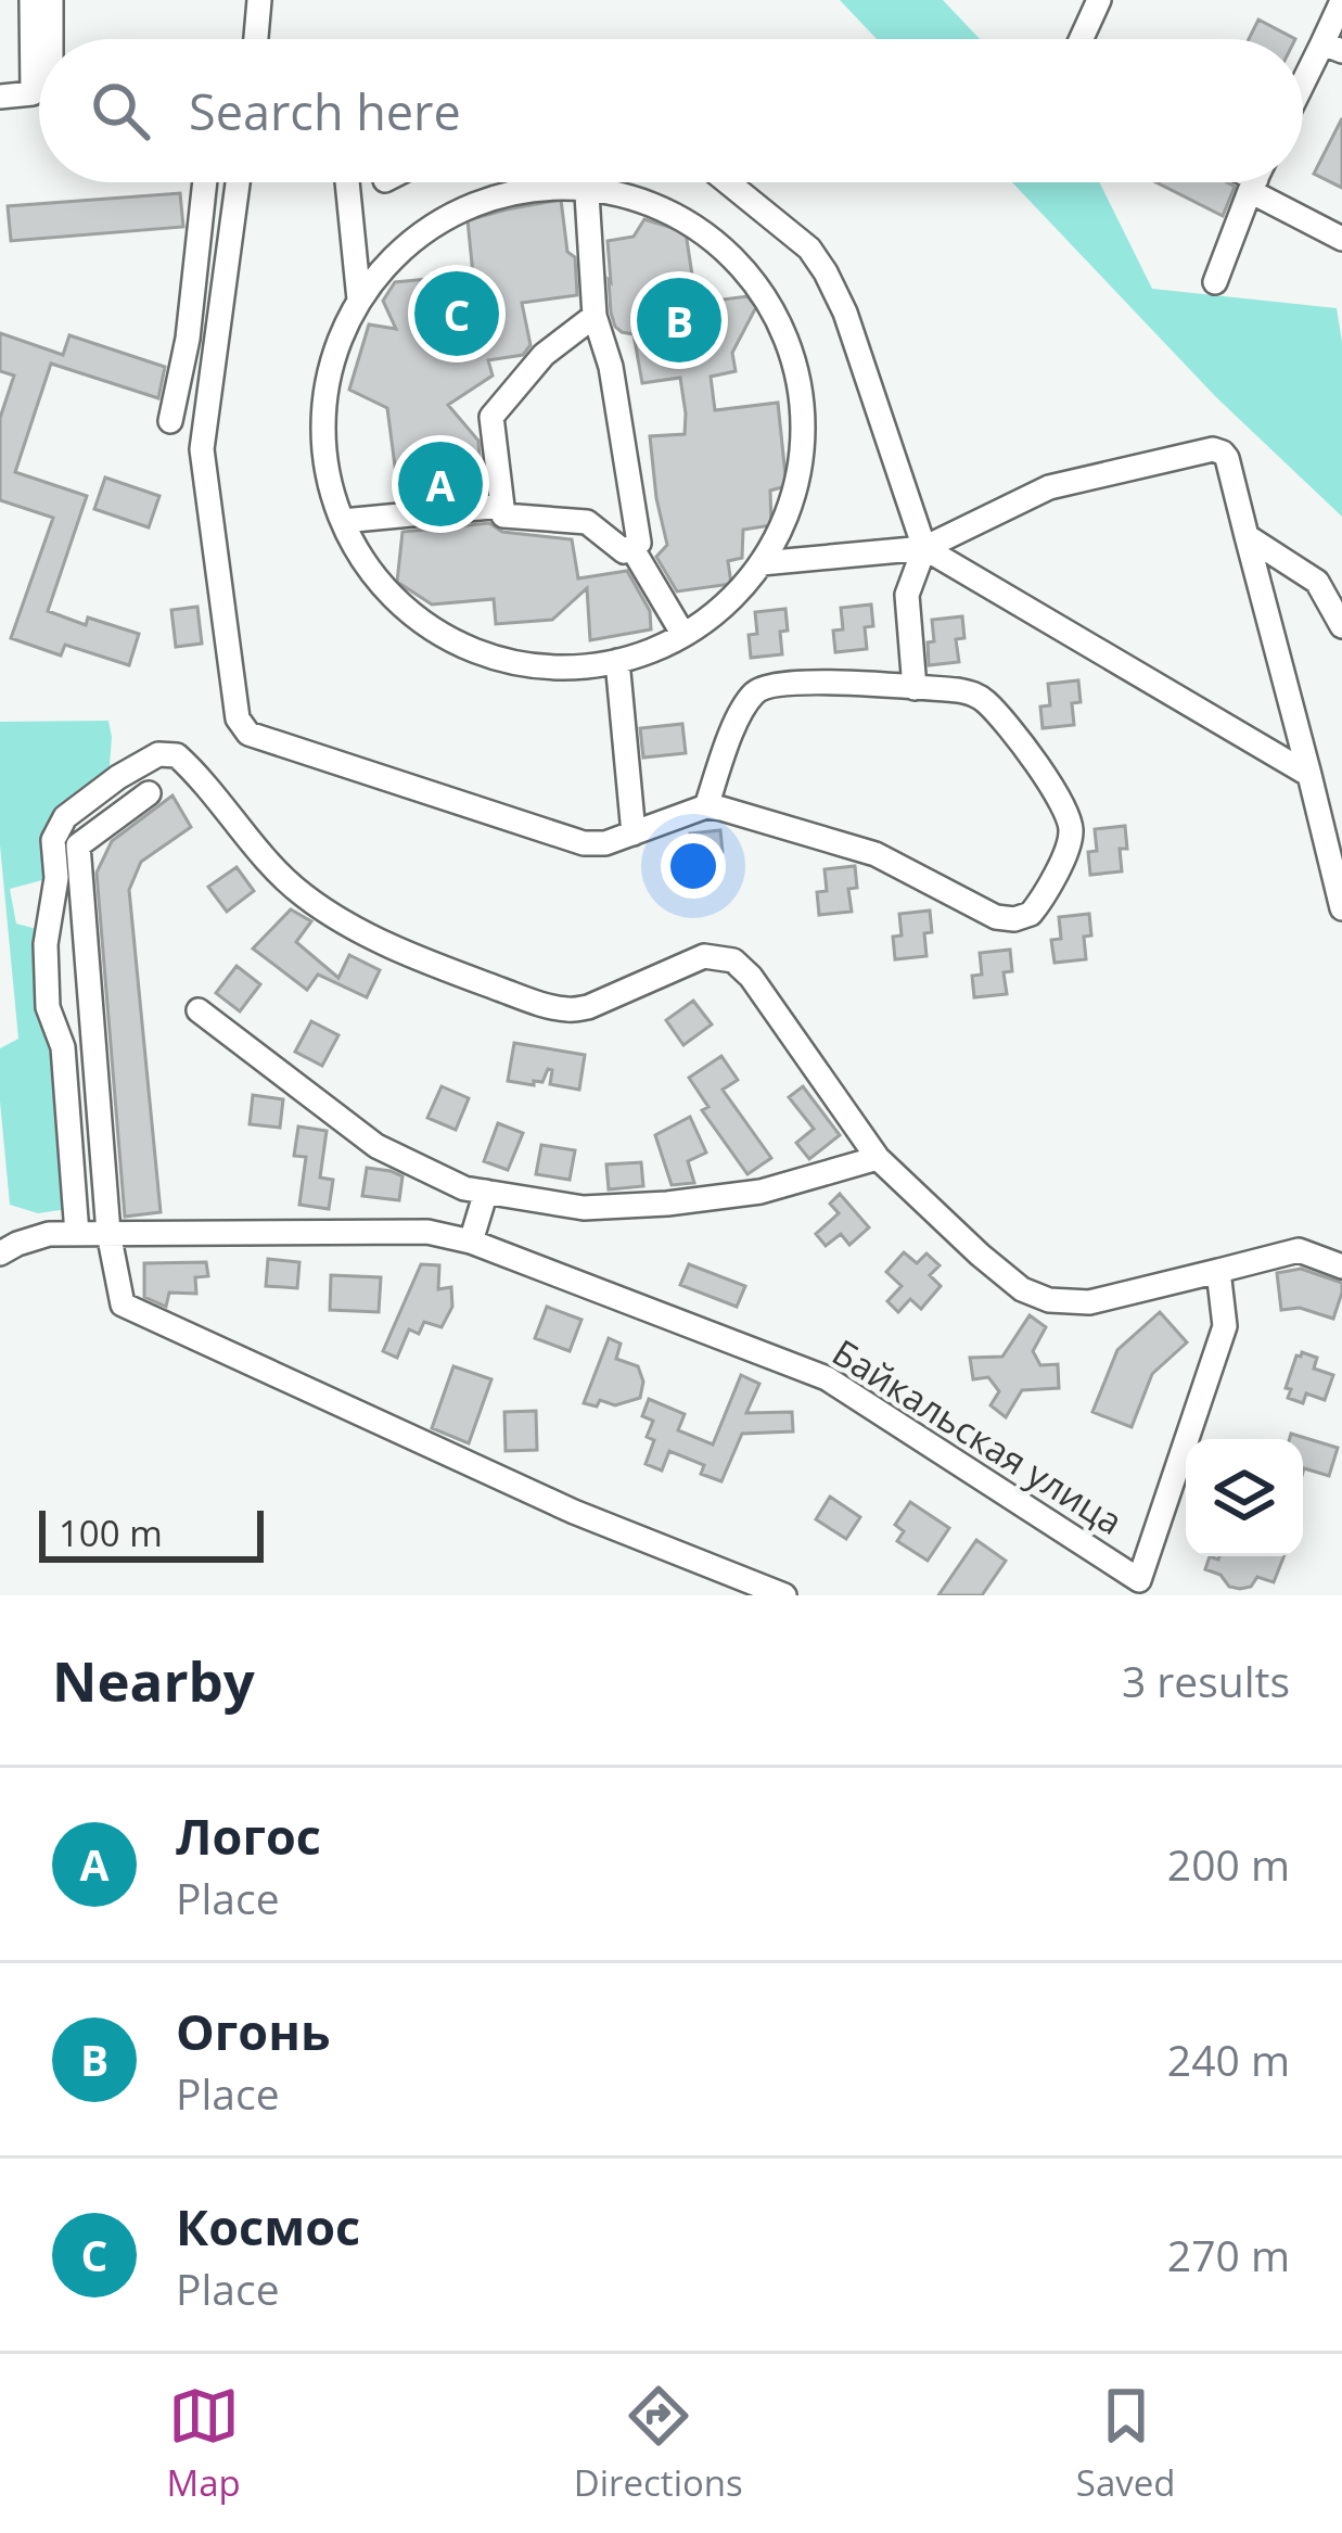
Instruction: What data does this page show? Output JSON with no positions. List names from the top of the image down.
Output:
{
  "streets": {
    "street": ["Байкальская улица"]
  },
  "scale_bar": "100 m",
  "page": {
    "search": "Search here",
    "pins": ["C", "B", "A"],
    "scale": "100 m",
    "heading": ["Nearby", "3 results"],
    "list": [
      {
        "mark": "A",
        "name": "Логос",
        "note": "Place",
        "value": "200 m"
      },
      {
        "mark": "B",
        "name": "Огонь",
        "note": "Place",
        "value": "240 m"
      },
      {
        "mark": "C",
        "name": "Космос",
        "note": "Place",
        "value": "270 m"
      }
    ],
    "nav": ["Map", "Directions", "Saved"]
  }
}
